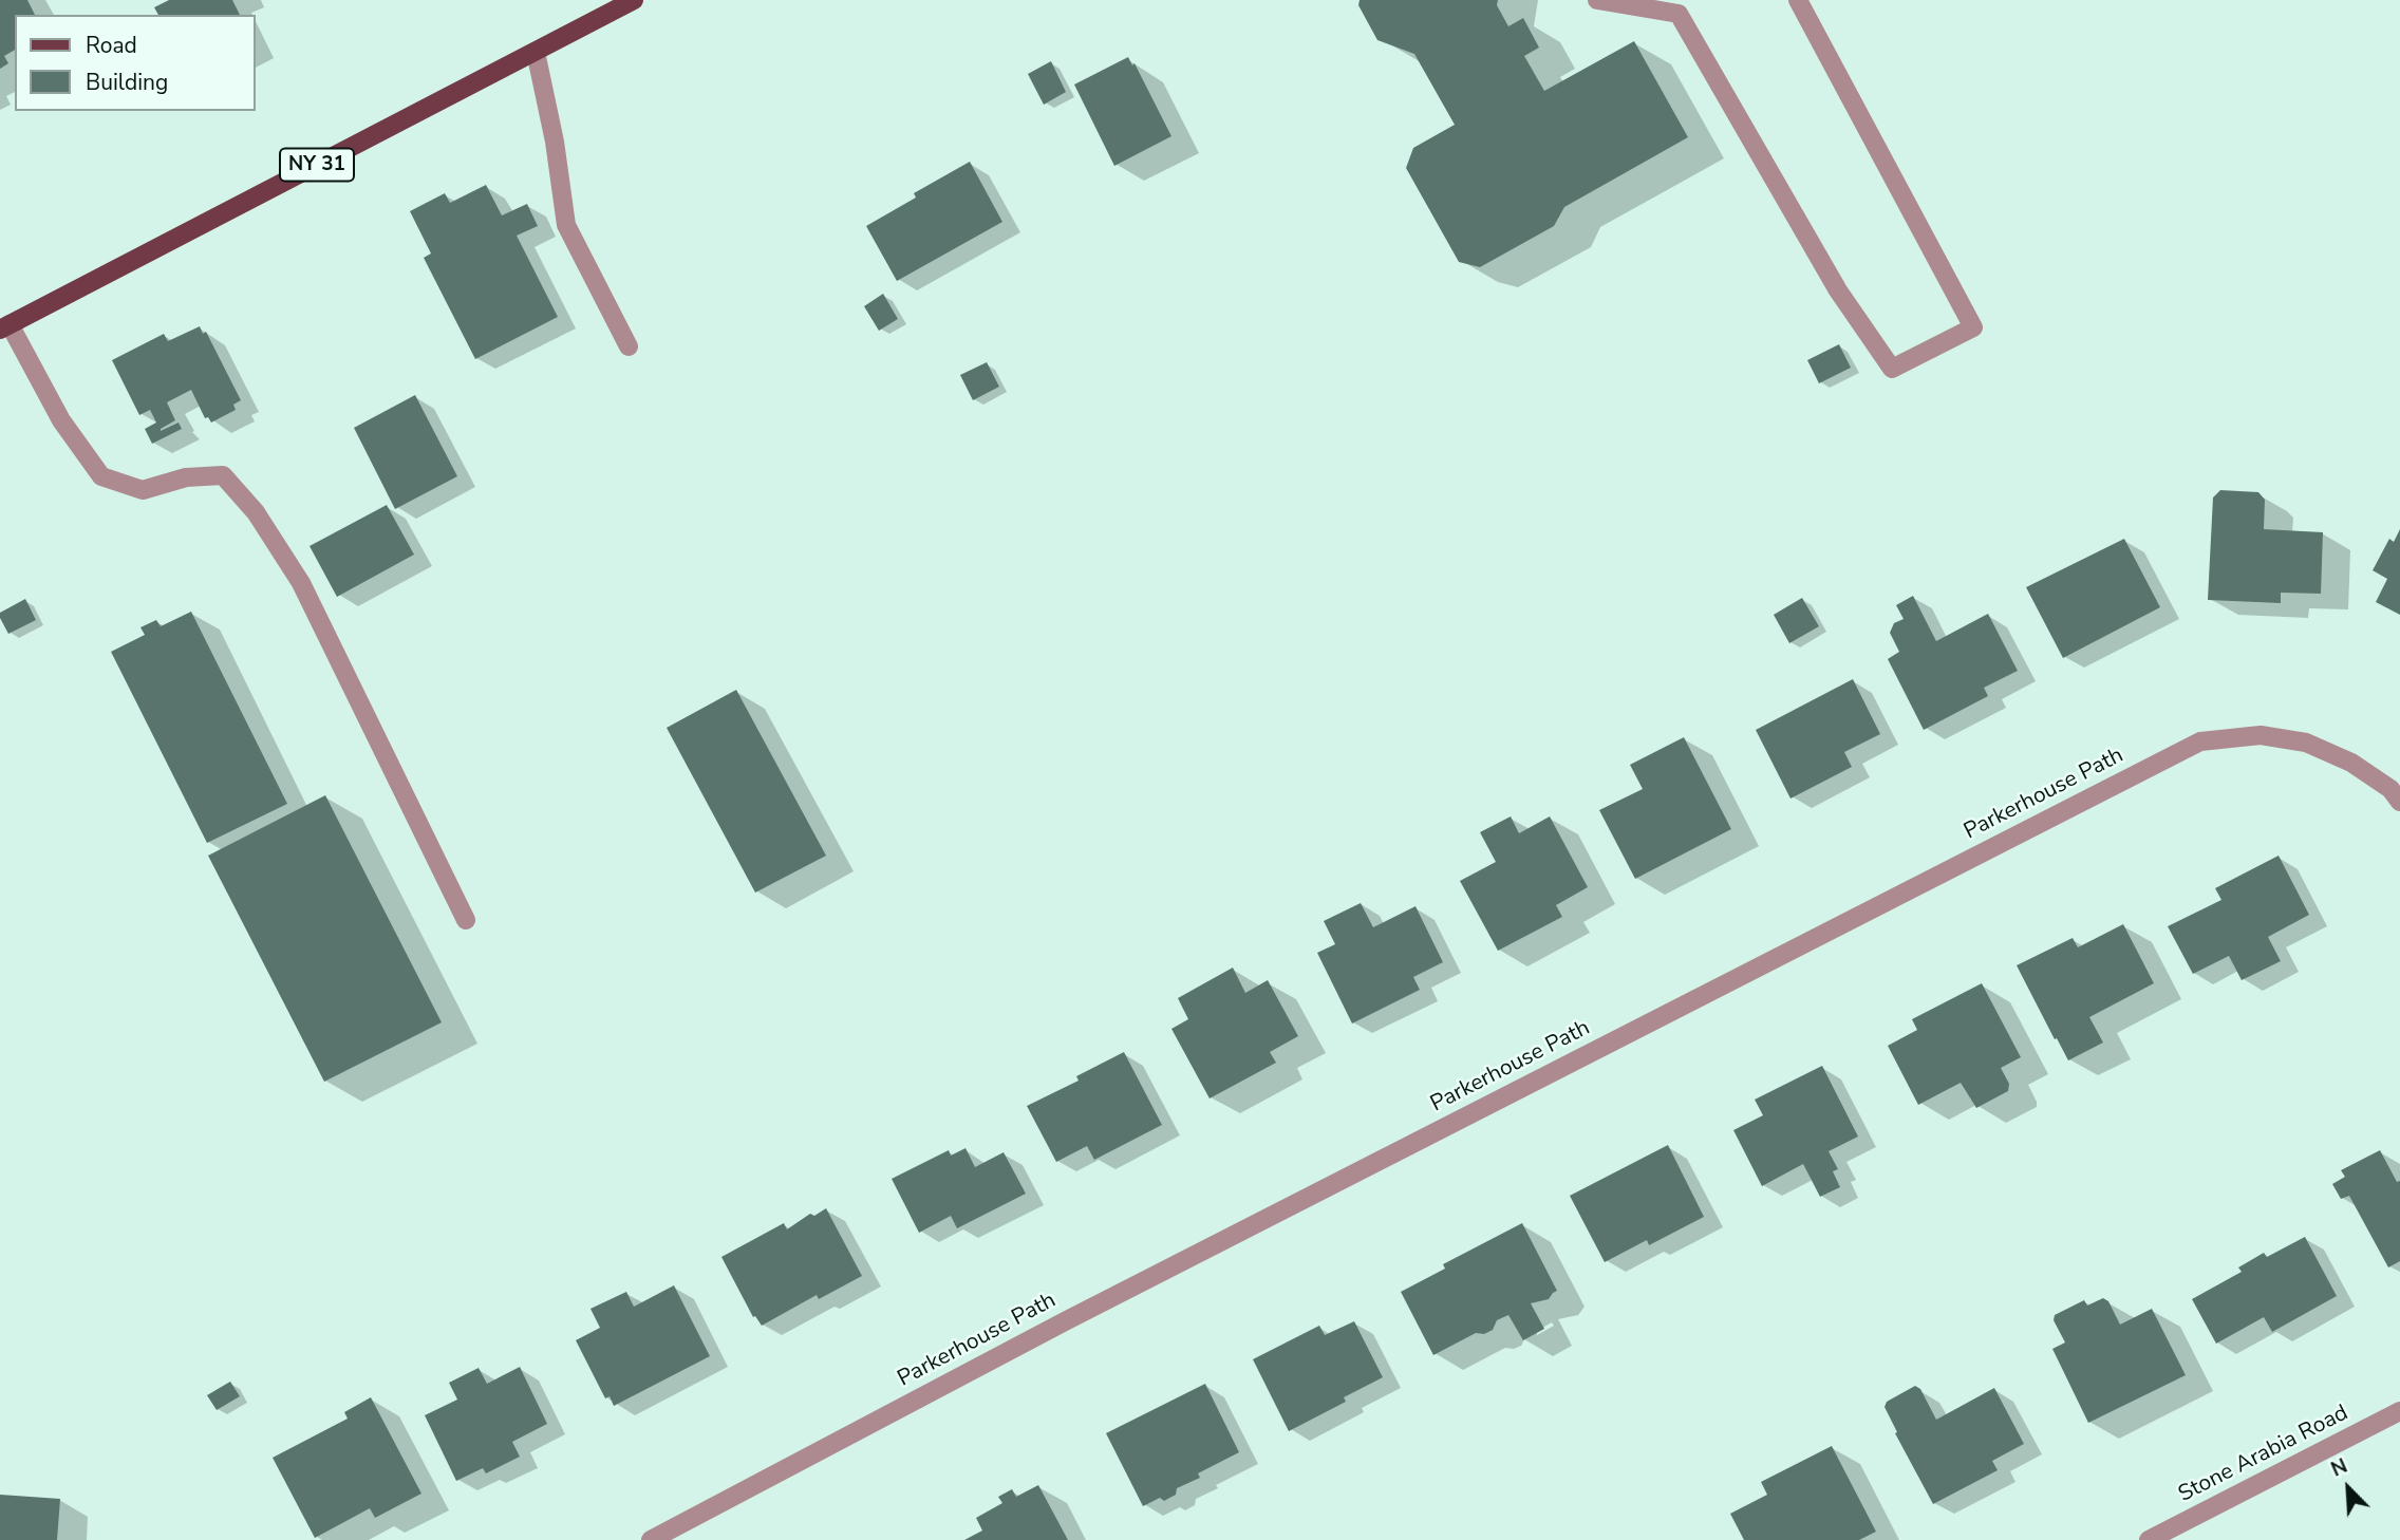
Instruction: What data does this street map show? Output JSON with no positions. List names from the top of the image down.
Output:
{
  "streets": {
    "main road": ["NY 31"],
    "street": ["Parkerhouse Path", "Stone Arabia Road"]
  },
  "legend": ["Road", "Building"],
  "north": "top left"
}
